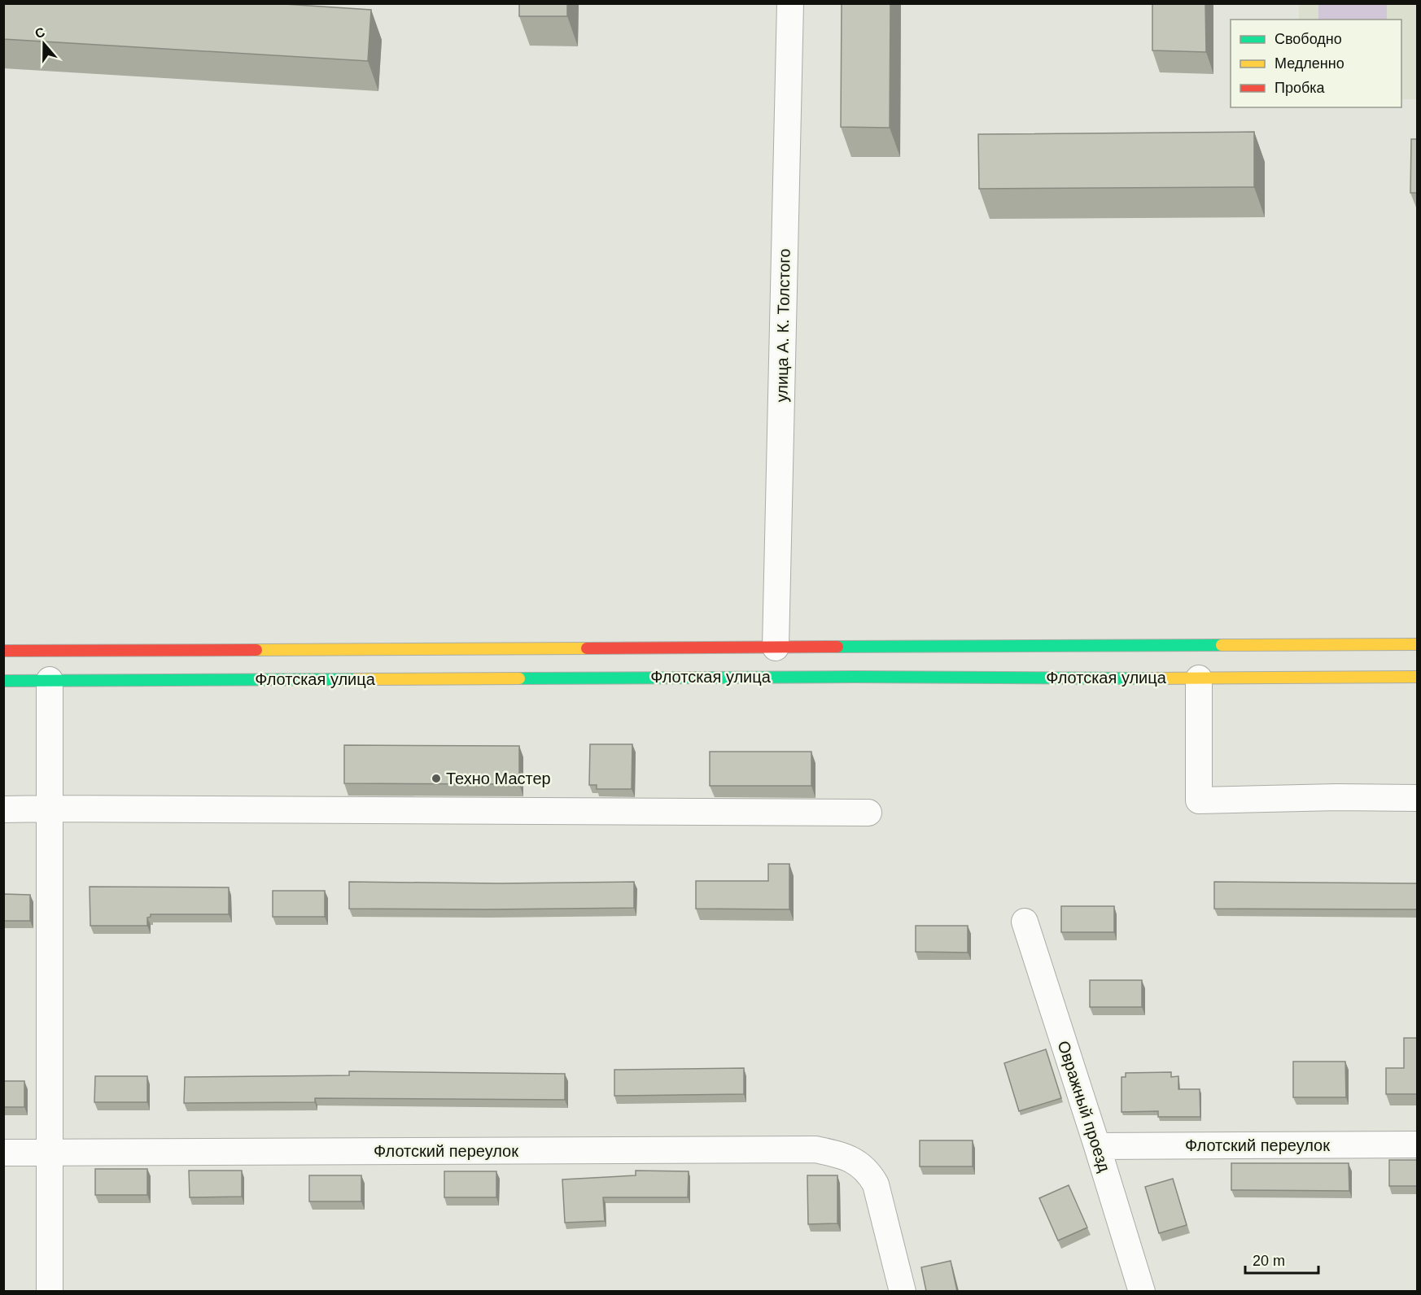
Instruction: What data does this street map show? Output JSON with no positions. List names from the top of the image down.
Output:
{
  "streets": {
    "main road": ["Флотская улица"],
    "street": ["улица А. К. Толстого", "Овражный проезд", "Флотский переулок"]
  },
  "crossings": [
    ["улица А. К. Толстого", "Флотская улица"],
    ["Овражный проезд", "Флотский переулок"]
  ],
  "places": ["Техно Мастер"],
  "legend": ["Свободно", "Медленно", "Пробка"],
  "scale_bar": "20 m",
  "north": "top"
}
